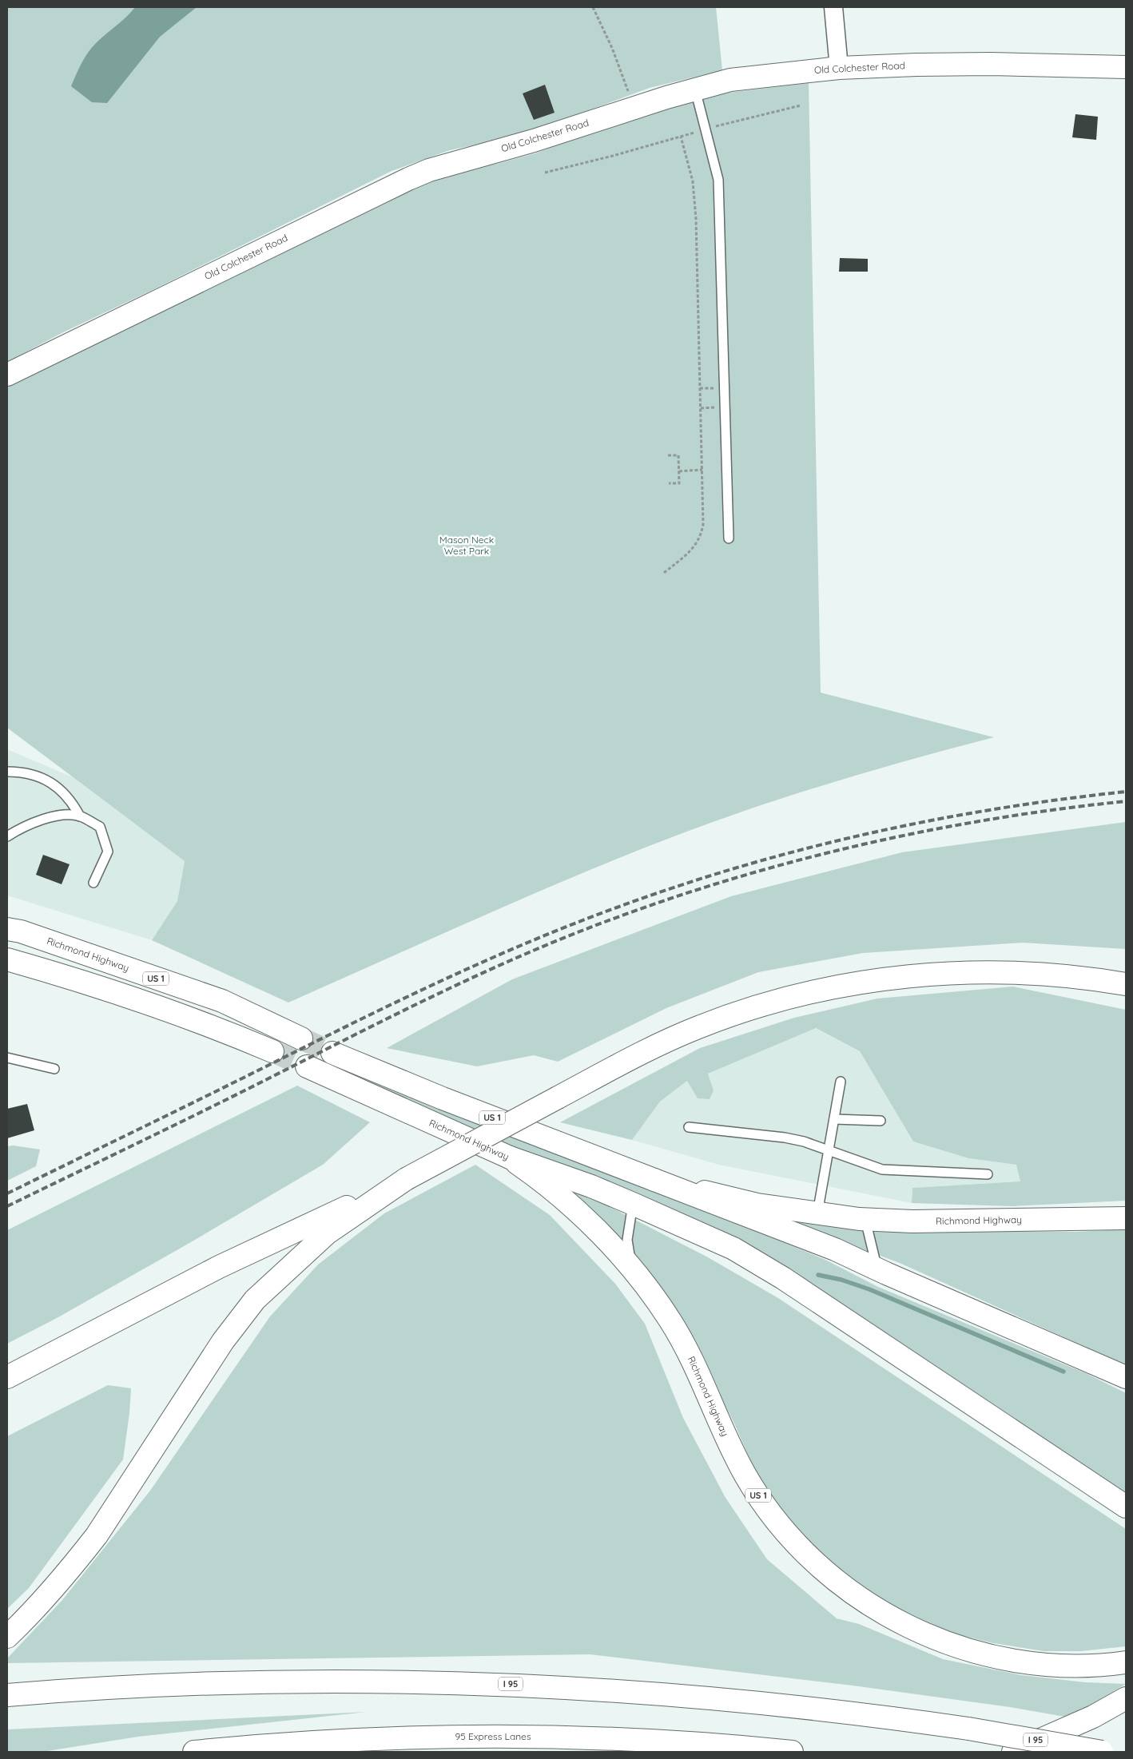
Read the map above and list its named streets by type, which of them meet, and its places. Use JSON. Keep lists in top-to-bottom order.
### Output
{
  "streets": {
    "main road": [
      "Old Colchester Road",
      "Richmond Highway",
      "US 1",
      "I 95",
      "95 Express Lanes"
    ]
  },
  "parks": ["Mason Neck West Park"]
}
